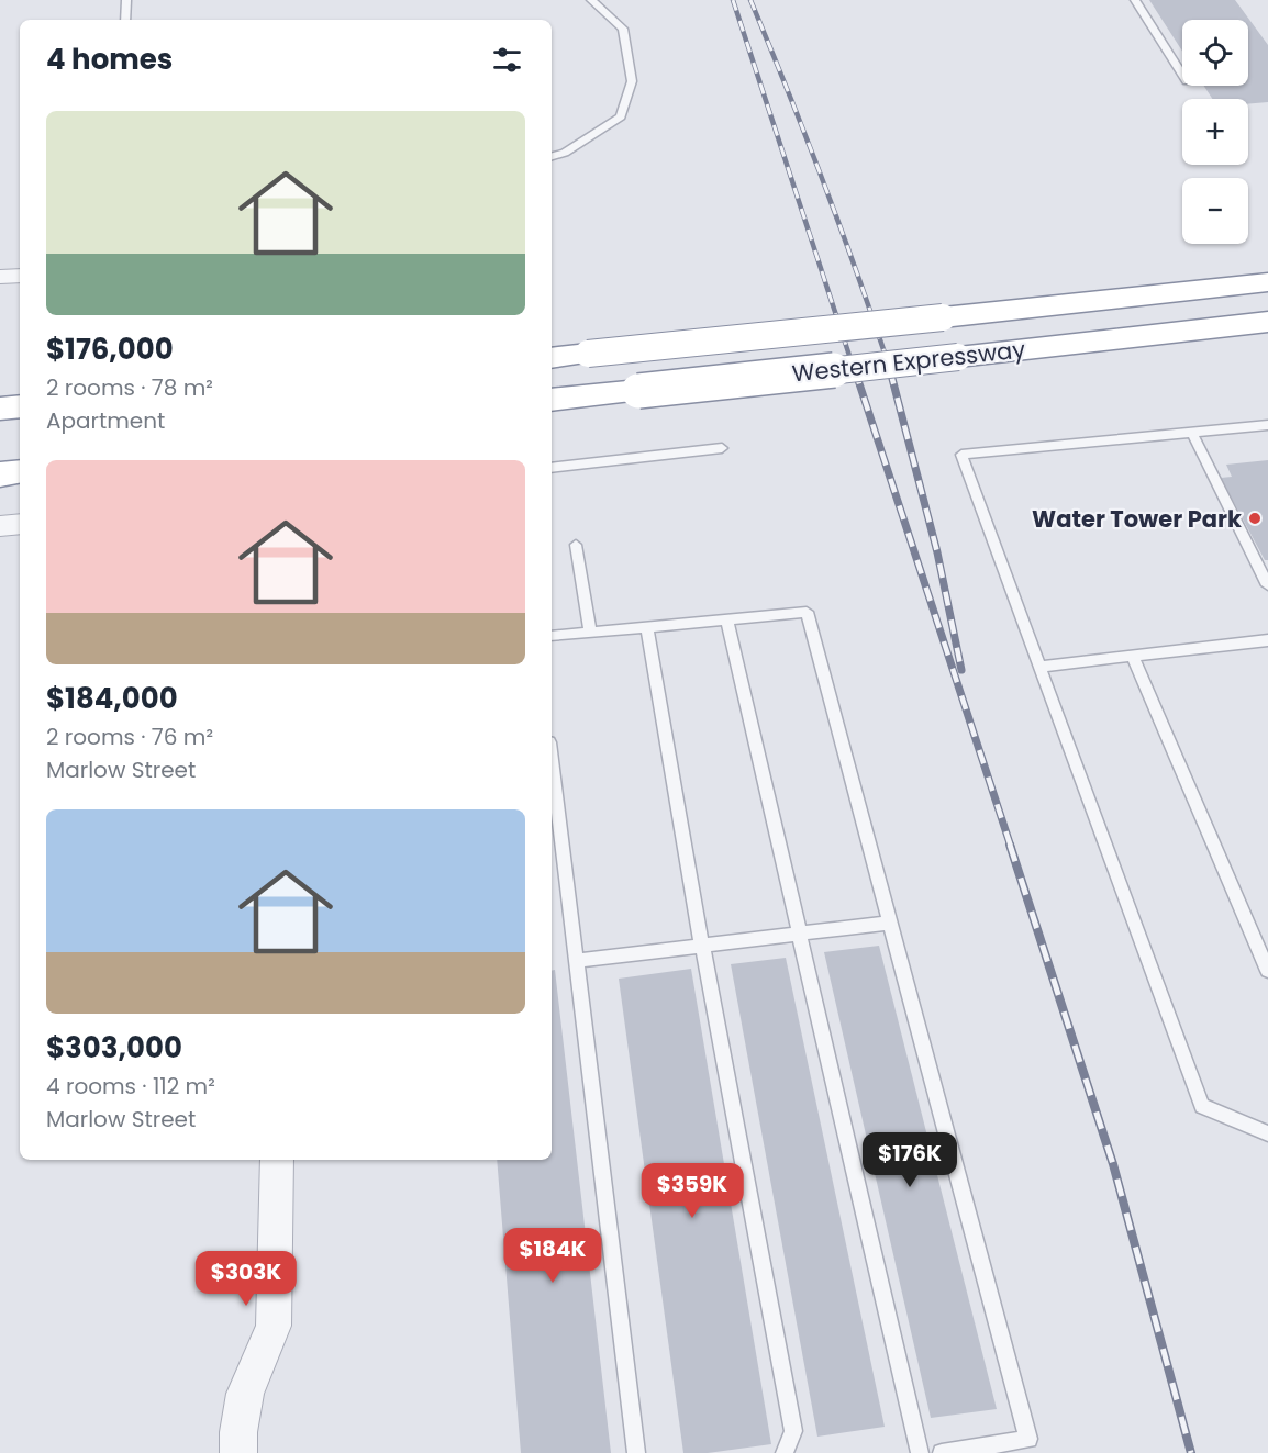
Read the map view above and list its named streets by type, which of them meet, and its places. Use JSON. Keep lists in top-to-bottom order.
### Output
{
  "streets": {
    "highway": ["Western Expressway"]
  },
  "places": ["Water Tower Park"],
  "page": {
    "map_buttons": ["+", "−"],
    "heading": "4 homes",
    "list": [
      {
        "name": "$176,000",
        "note": "2 rooms · 78 m² · Apartment"
      },
      {
        "name": "$184,000",
        "note": "2 rooms · 76 m² · Marlow Street"
      },
      {
        "name": "$303,000",
        "note": "4 rooms · 112 m² · Marlow Street"
      }
    ],
    "price": [
      "$176K",
      "$359K",
      "$184K",
      "$303K"
    ]
  }
}
